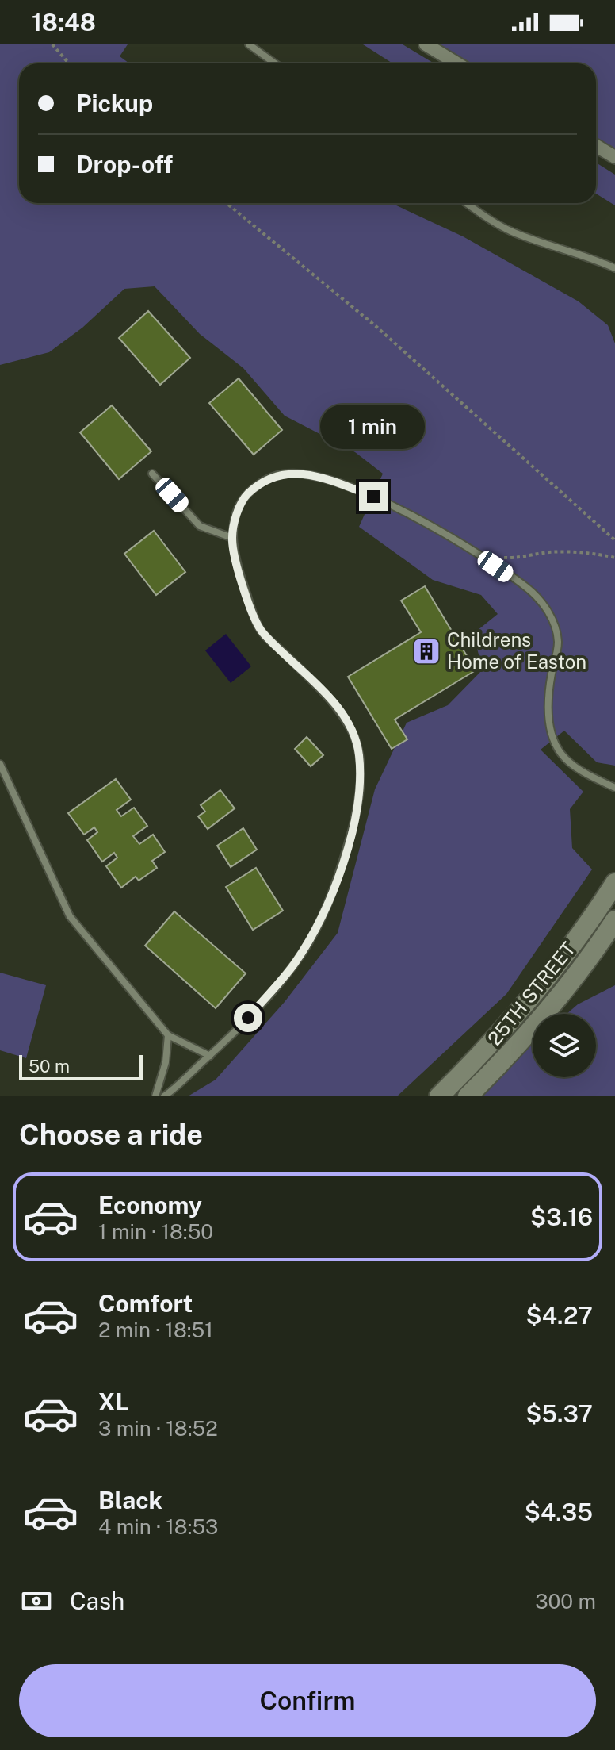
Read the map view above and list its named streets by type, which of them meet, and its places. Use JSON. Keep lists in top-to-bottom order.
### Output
{
  "streets": {
    "main road": ["25TH STREET"]
  },
  "places": {
    "building": ["Childrens Home of Easton"]
  },
  "scale_bar": "50 m",
  "page": {
    "status": "18:48",
    "banner": ["Pickup", "Drop-off"],
    "bubble": "1 min",
    "scale": "50 m",
    "heading": "Choose a ride",
    "list": [
      {
        "name": "Economy",
        "note": "1 min · 18:50",
        "value": "$3.16"
      },
      {
        "name": "Comfort",
        "note": "2 min · 18:51",
        "value": "$4.27"
      },
      {
        "name": "XL",
        "note": "3 min · 18:52",
        "value": "$5.37"
      },
      {
        "name": "Black",
        "note": "4 min · 18:53",
        "value": "$4.35"
      }
    ],
    "pay": ["Cash", "300 m"],
    "buttons": "Confirm"
  }
}
